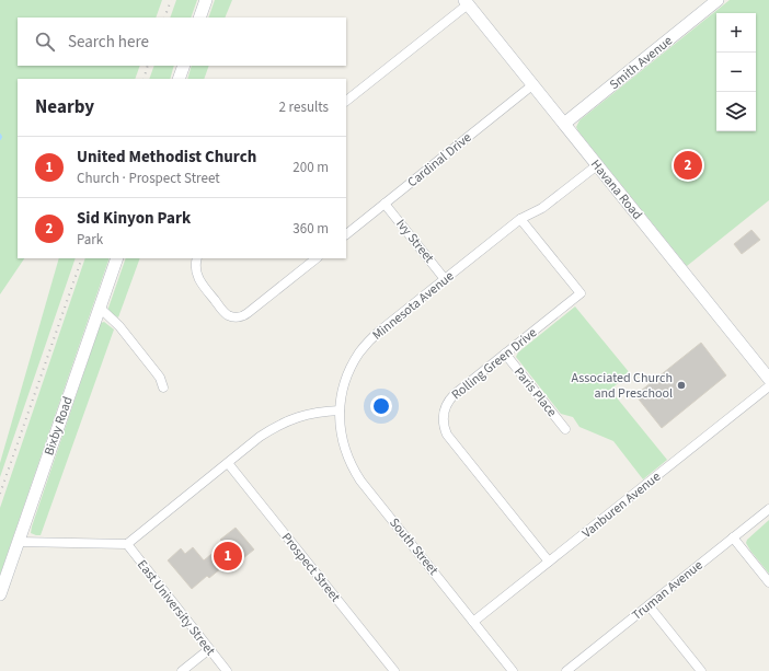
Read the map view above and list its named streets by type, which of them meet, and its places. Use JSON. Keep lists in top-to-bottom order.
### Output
{
  "streets": {
    "street": [
      "Smith Avenue",
      "Cardinal Drive",
      "Havana Road",
      "Ivy Street",
      "Minnesota Avenue",
      "Rolling Green Drive",
      "Paris Place",
      "Bixby Road",
      "Vanburen Avenue",
      "South Street",
      "Prospect Street",
      "Truman Avenue",
      "East University Street"
    ]
  },
  "crossings": [
    ["Smith Avenue", "Havana Road"],
    ["Cardinal Drive", "Havana Road"],
    ["Cardinal Drive", "Ivy Street"],
    ["Havana Road", "Minnesota Avenue"],
    ["Ivy Street", "Minnesota Avenue"],
    ["Minnesota Avenue", "Rolling Green Drive"],
    ["Minnesota Avenue", "South Street"],
    ["Rolling Green Drive", "Paris Place"],
    ["Rolling Green Drive", "Vanburen Avenue"],
    ["Vanburen Avenue", "South Street"]
  ],
  "places": ["Associated Church and Preschool"],
  "page": {
    "map_buttons": ["+", "−"],
    "search": "Search here",
    "heading": ["Nearby", "2 results"],
    "list": [
      {
        "mark": "1",
        "name": "United Methodist Church",
        "note": "Church · Prospect Street",
        "value": "200 m"
      },
      {
        "mark": "2",
        "name": "Sid Kinyon Park",
        "note": "Park",
        "value": "360 m"
      }
    ],
    "pins": ["2", "1"]
  }
}
